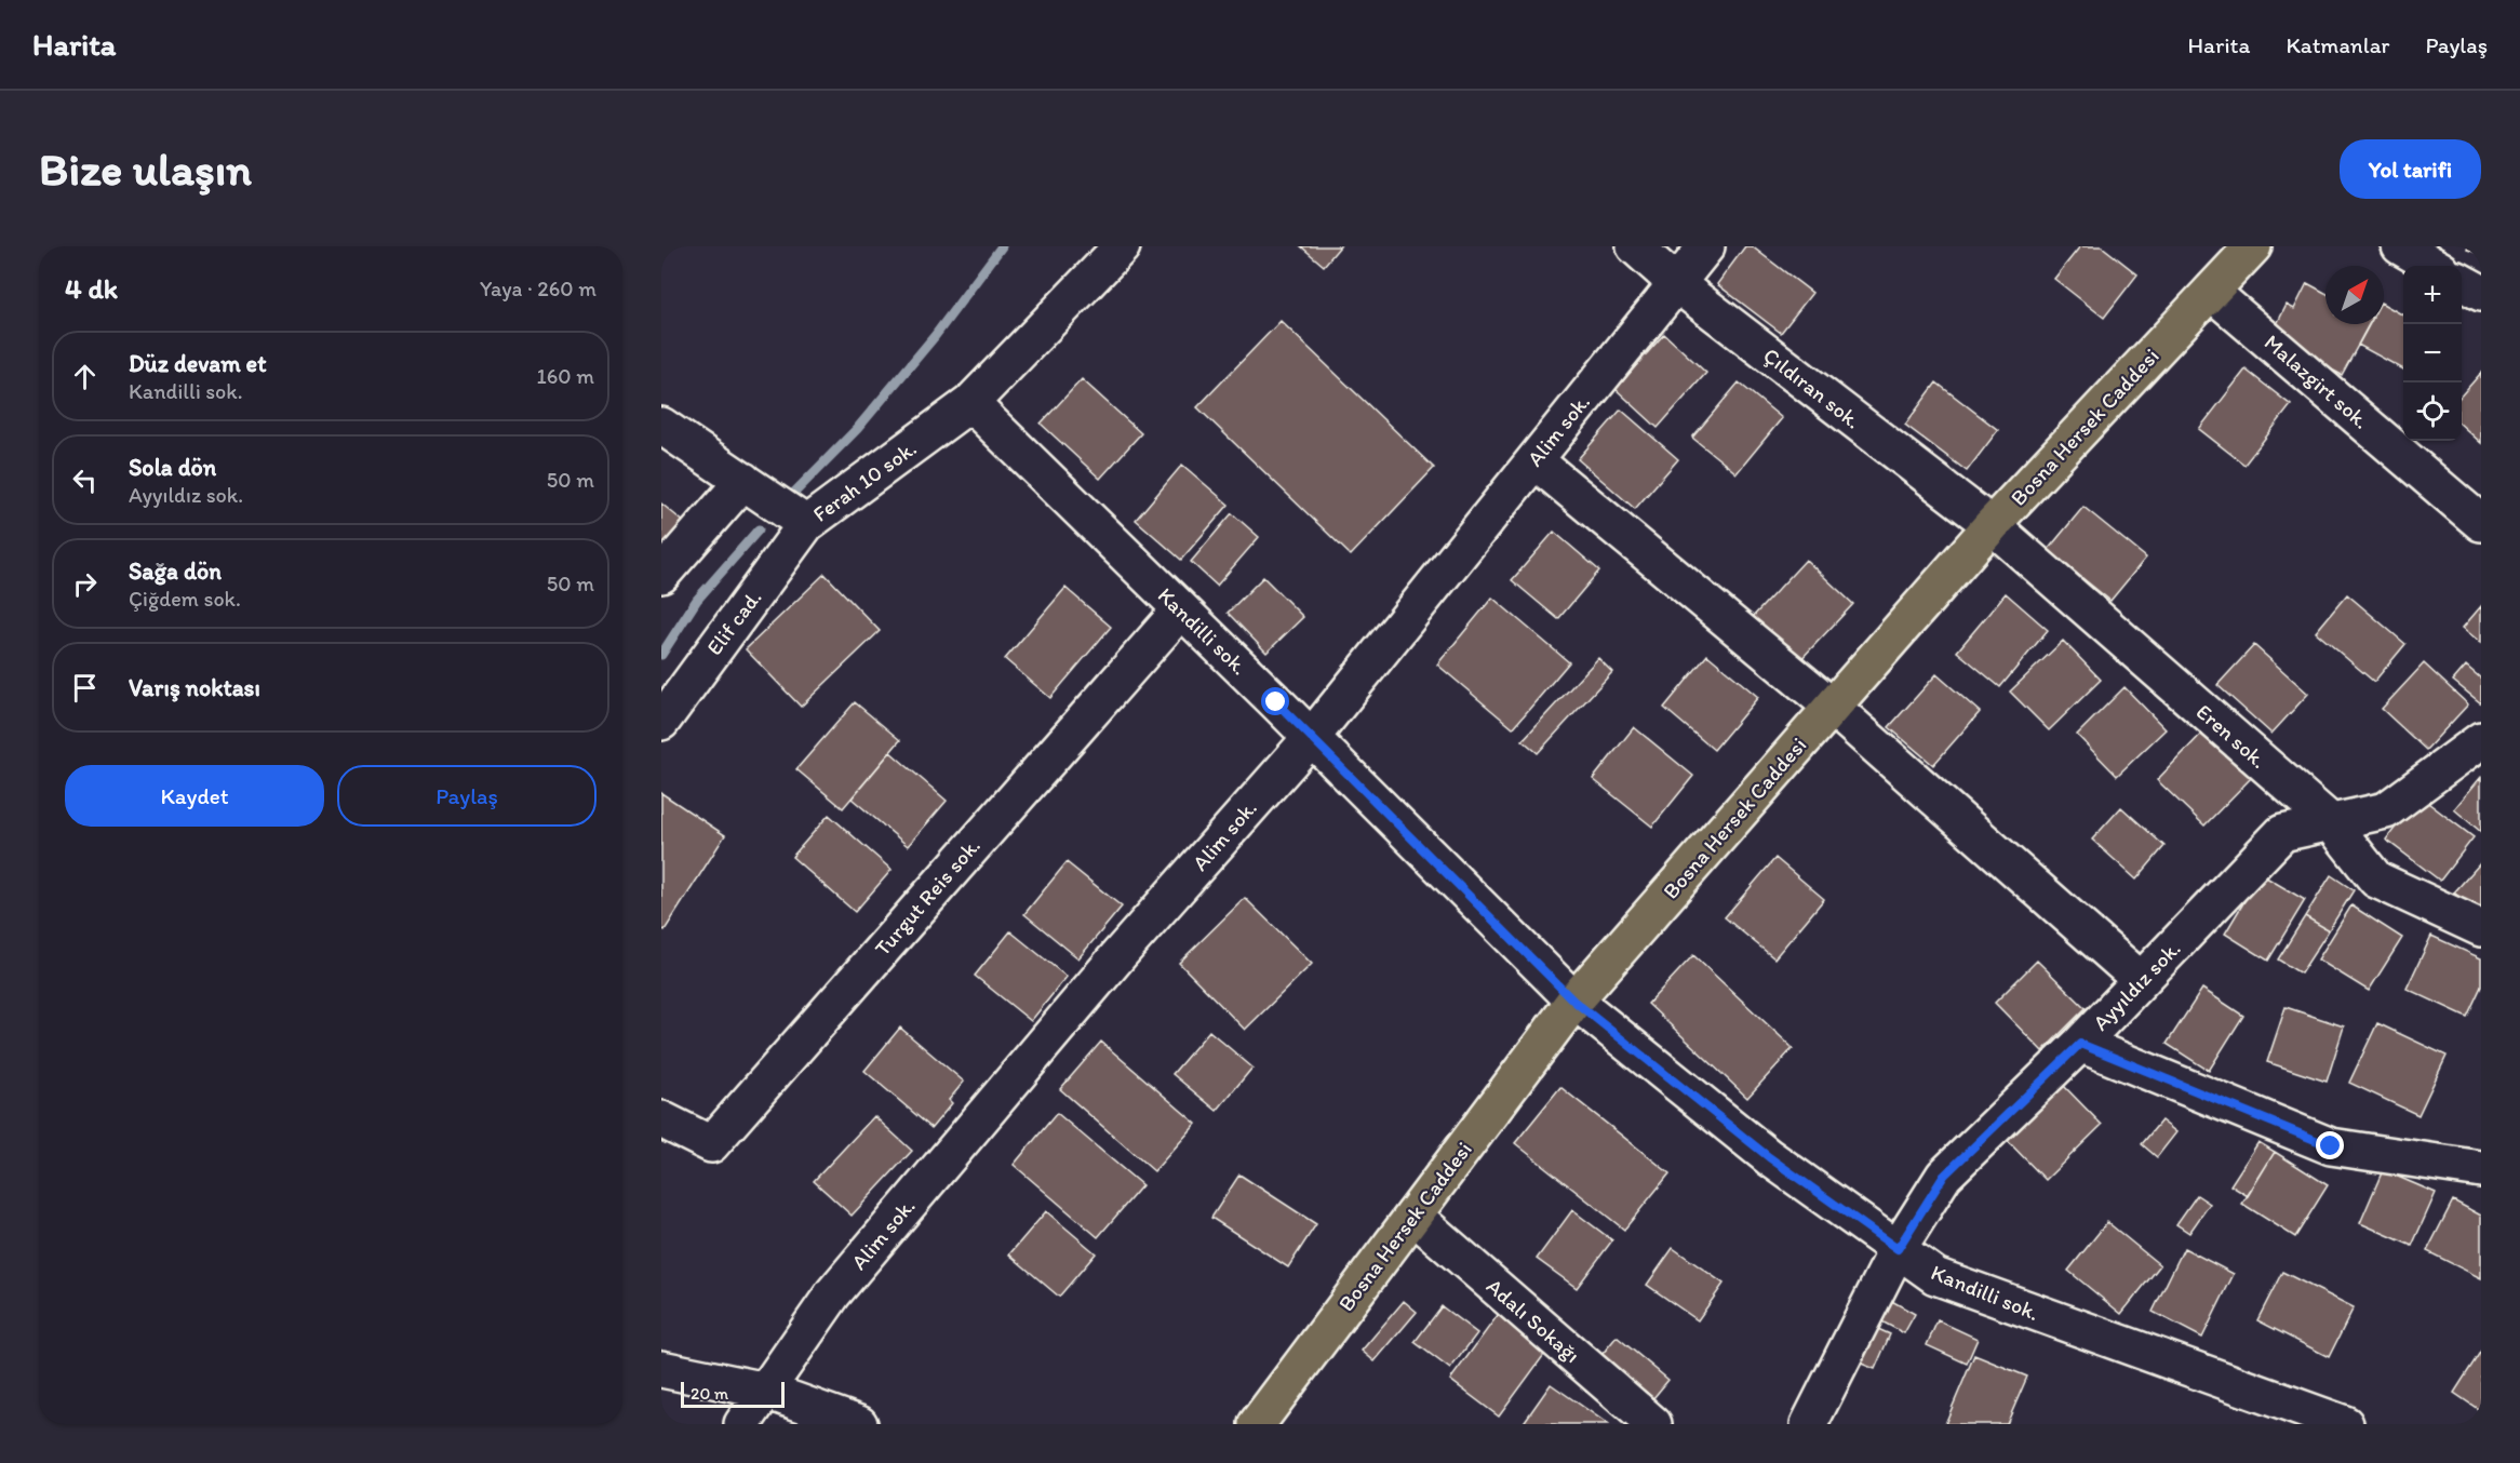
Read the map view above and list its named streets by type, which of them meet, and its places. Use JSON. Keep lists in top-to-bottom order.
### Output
{
  "streets": {
    "main road": ["Bosna Hersek Caddesi"],
    "street": [
      "Malazgirt sok.",
      "Çıldıran sok.",
      "Alim sok.",
      "Ferah 10 sok.",
      "Elif cad.",
      "Kandilli sok.",
      "Eren sok.",
      "Turgut Reis sok.",
      "Ayyıldız sok.",
      "Adalı Sokağı"
    ]
  },
  "crossings": [
    ["Malazgirt sok.", "Bosna Hersek Caddesi"],
    ["Çıldıran sok.", "Bosna Hersek Caddesi"],
    ["Çıldıran sok.", "Alim sok."],
    ["Çıldıran sok.", "Eren sok."],
    ["Bosna Hersek Caddesi", "Kandilli sok."],
    ["Bosna Hersek Caddesi", "Eren sok."],
    ["Bosna Hersek Caddesi", "Adalı Sokağı"],
    ["Alim sok.", "Kandilli sok."],
    ["Ferah 10 sok.", "Elif cad."],
    ["Ferah 10 sok.", "Kandilli sok."],
    ["Kandilli sok.", "Turgut Reis sok."],
    ["Kandilli sok.", "Ayyıldız sok."],
    ["Eren sok.", "Ayyıldız sok."]
  ],
  "scale_bar": "20 m",
  "north": "top right",
  "page": {
    "header": "Harita",
    "nav": ["Harita", "Katmanlar", "Paylaş"],
    "buttons": [
      "Yol tarifi",
      ["Kaydet", "Paylaş"]
    ],
    "title": "Bize ulaşın",
    "heading": ["4 dk", "Yaya · 260 m"],
    "map_buttons": ["+", "−"],
    "list": [
      ["Düz devam et", "Kandilli sok.", "160 m"],
      ["Sola dön", "Ayyıldız sok.", "50 m"],
      ["Sağa dön", "Çiğdem sok.", "50 m"],
      "Varış noktası"
    ],
    "scale": "20 m"
  }
}
